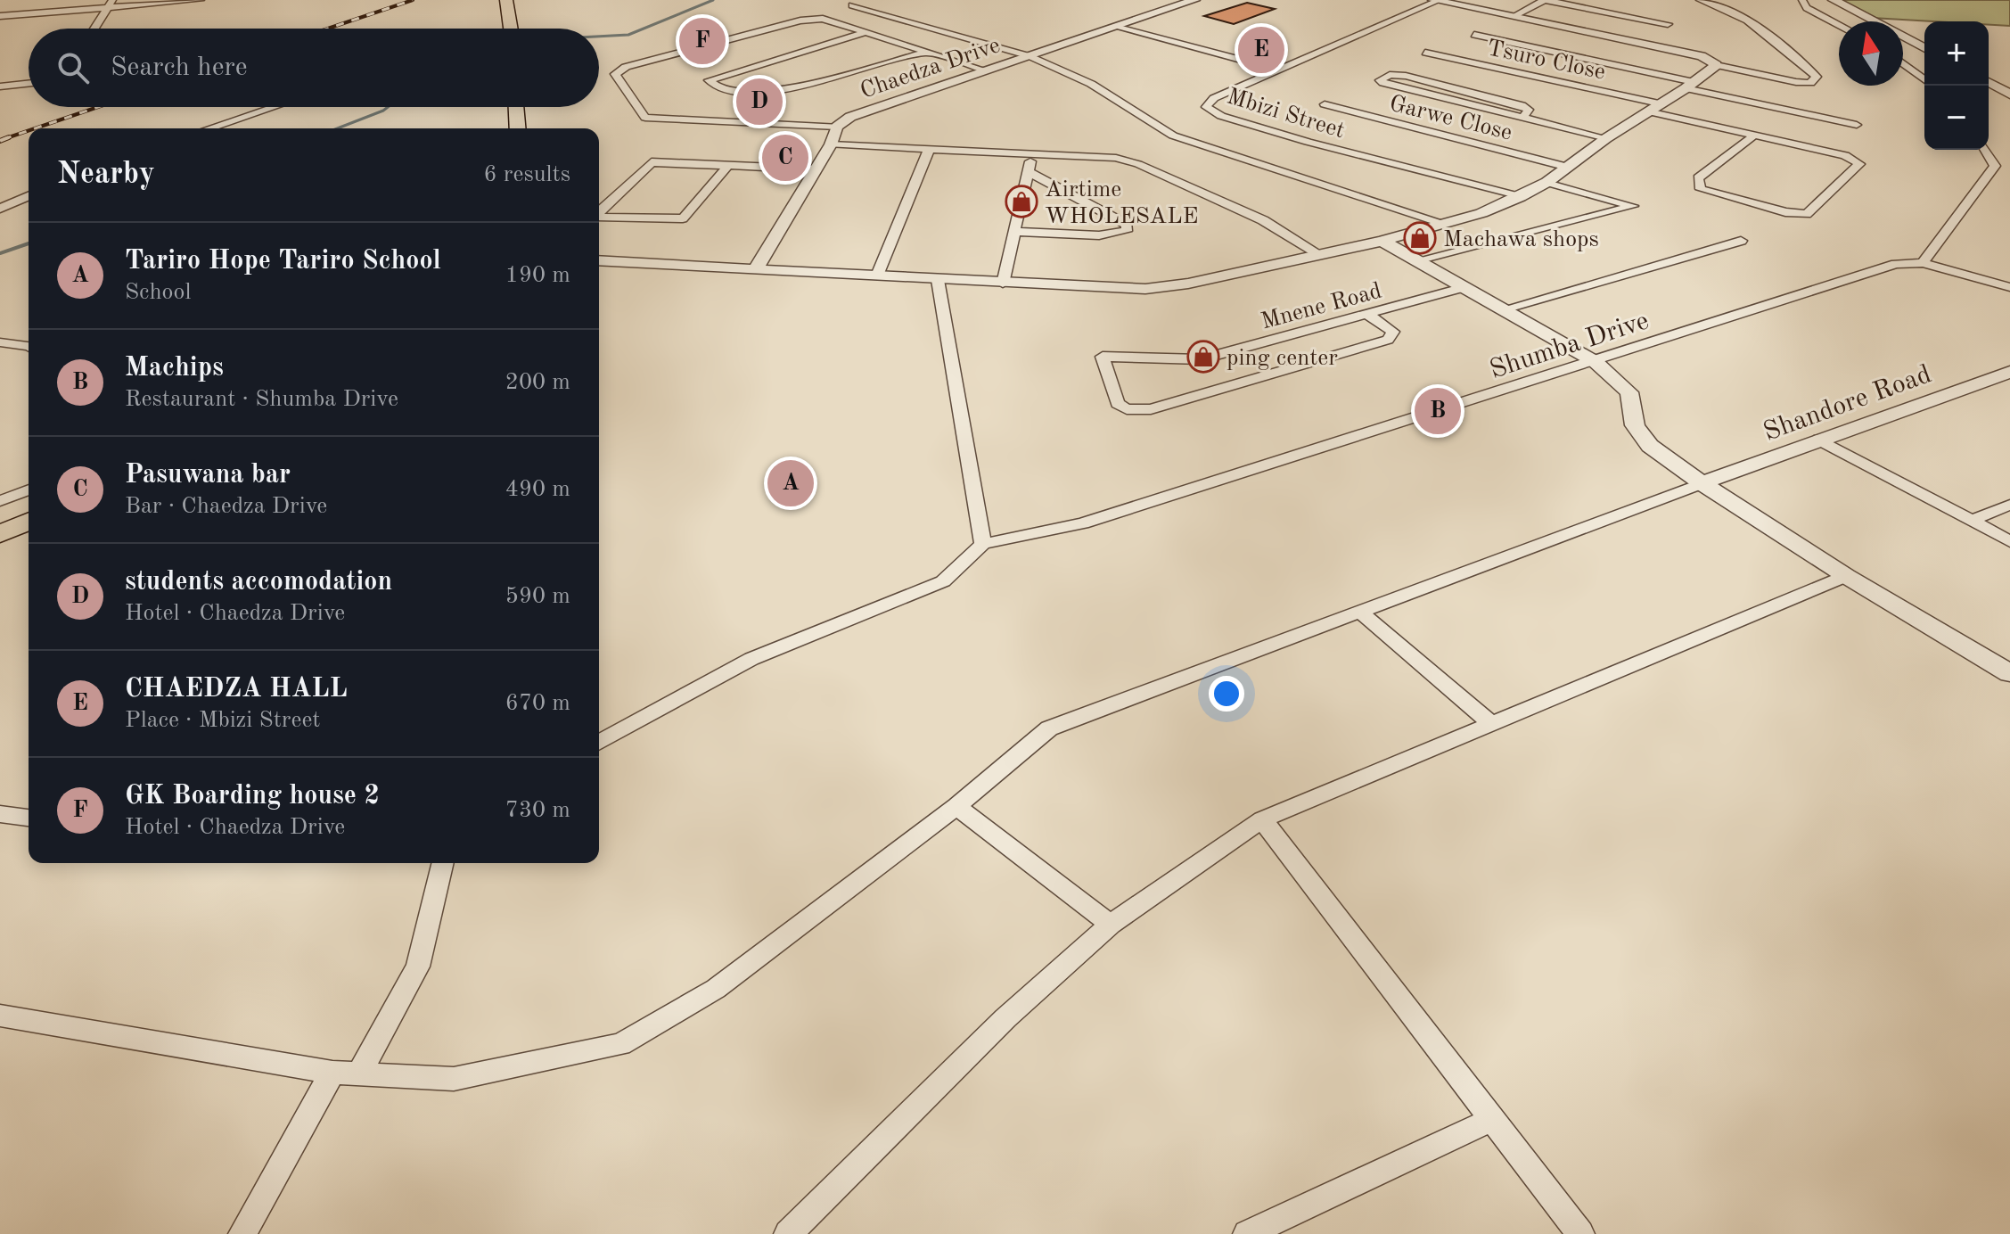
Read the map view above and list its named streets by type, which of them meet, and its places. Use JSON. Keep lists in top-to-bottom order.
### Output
{
  "streets": {
    "street": [
      "Tsuro Close",
      "Chaedza Drive",
      "Mbizi Street",
      "Garwe Close",
      "Mnene Road",
      "Shumba Drive",
      "Shandore Road"
    ]
  },
  "places": {
    "shop": ["Airtime WHOLESALE", "Machawa shops", "ping center"]
  },
  "north": "top",
  "page": {
    "pins": [
      "F",
      "E",
      "D",
      "C",
      "B",
      "A"
    ],
    "map_buttons": ["+", "−"],
    "search": "Search here",
    "heading": ["Nearby", "6 results"],
    "list": [
      {
        "mark": "A",
        "name": "Tariro Hope Tariro School",
        "note": "School",
        "value": "190 m"
      },
      {
        "mark": "B",
        "name": "Machips",
        "note": "Restaurant · Shumba Drive",
        "value": "200 m"
      },
      {
        "mark": "C",
        "name": "Pasuwana bar",
        "note": "Bar · Chaedza Drive",
        "value": "490 m"
      },
      {
        "mark": "D",
        "name": "students accomodation",
        "note": "Hotel · Chaedza Drive",
        "value": "590 m"
      },
      {
        "mark": "E",
        "name": "CHAEDZA HALL",
        "note": "Place · Mbizi Street",
        "value": "670 m"
      },
      {
        "mark": "F",
        "name": "GK Boarding house 2",
        "note": "Hotel · Chaedza Drive",
        "value": "730 m"
      }
    ]
  }
}
